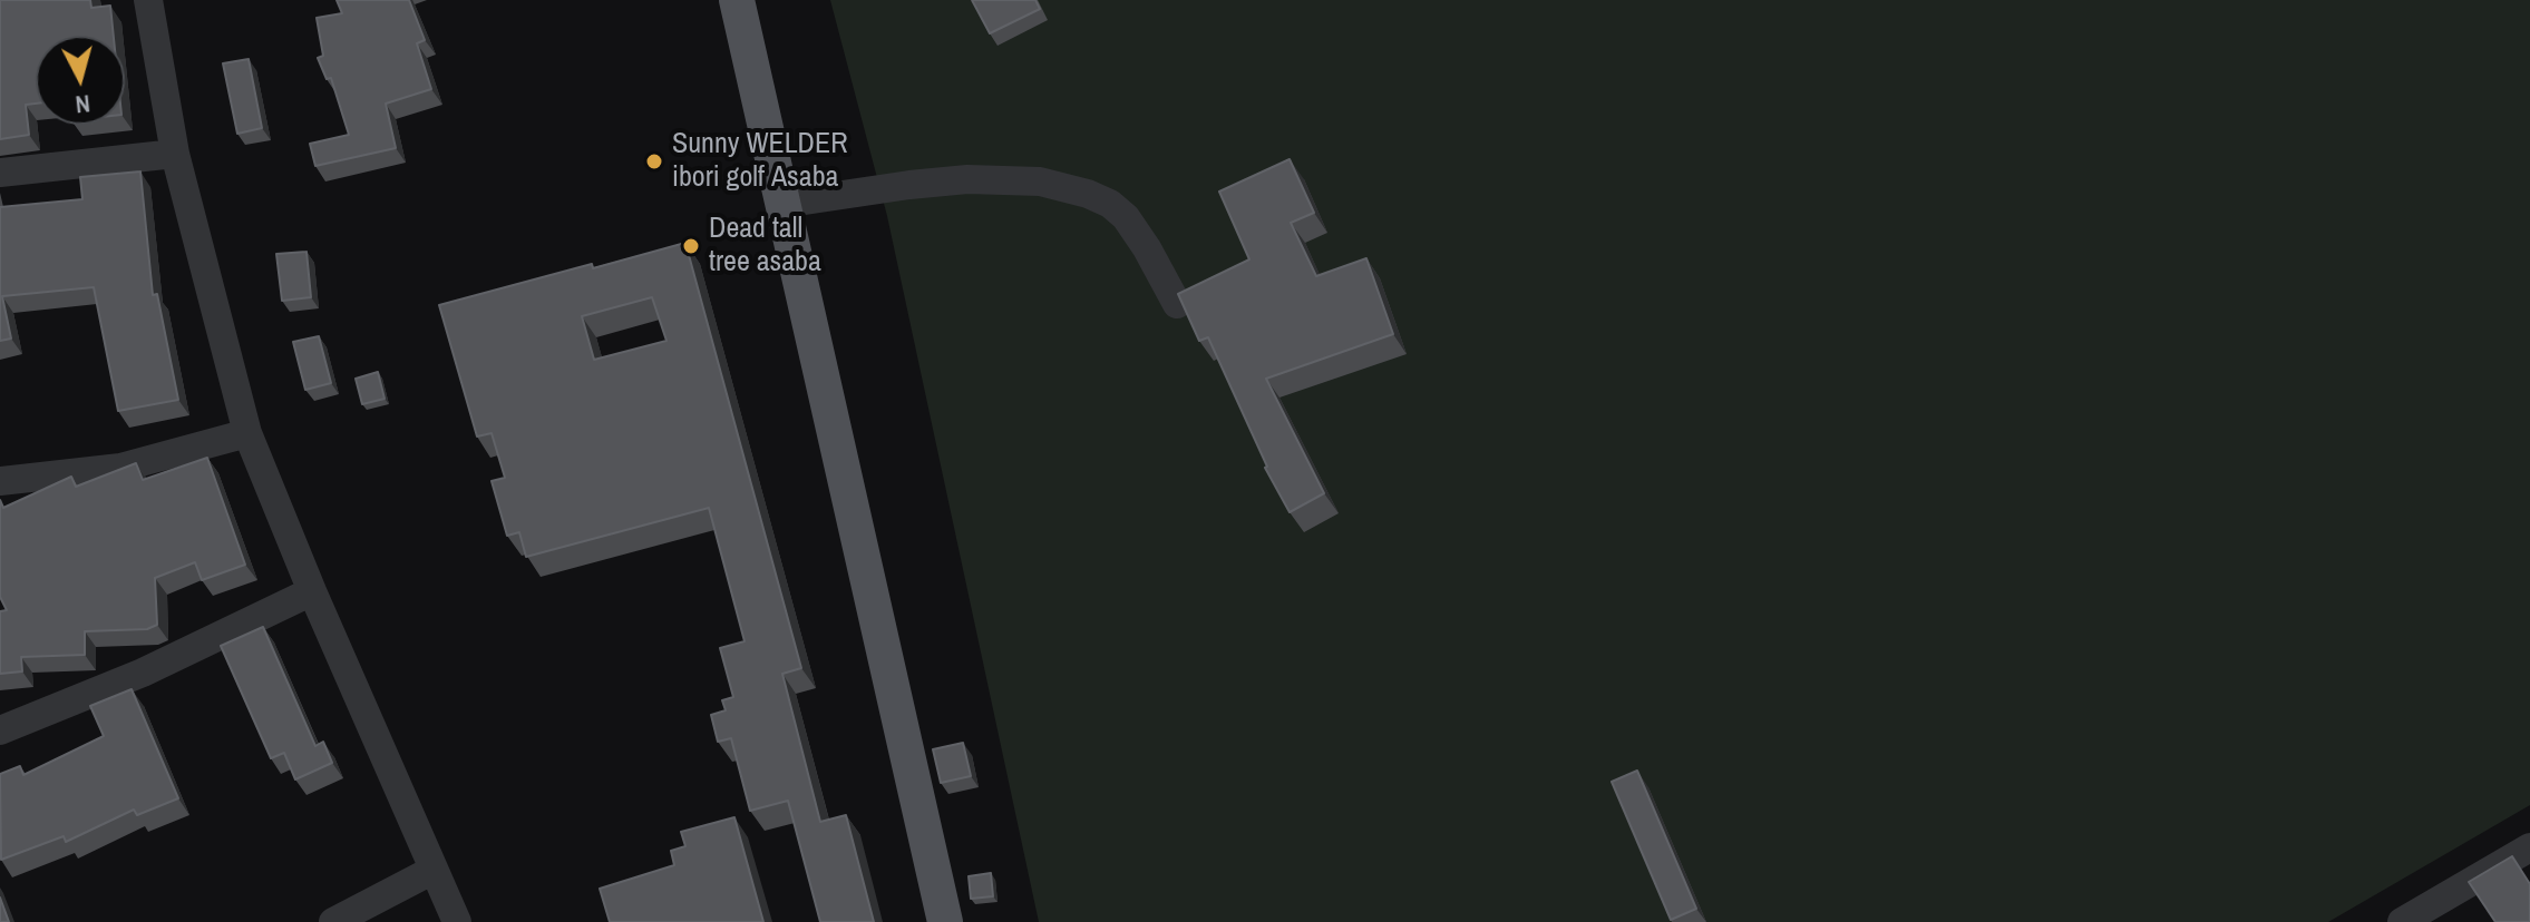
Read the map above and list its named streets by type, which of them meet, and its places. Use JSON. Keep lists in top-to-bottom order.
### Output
{
  "places": ["Sunny WELDER ibori golf Asaba", "Dead tall tree asaba"],
  "north": "bottom"
}
